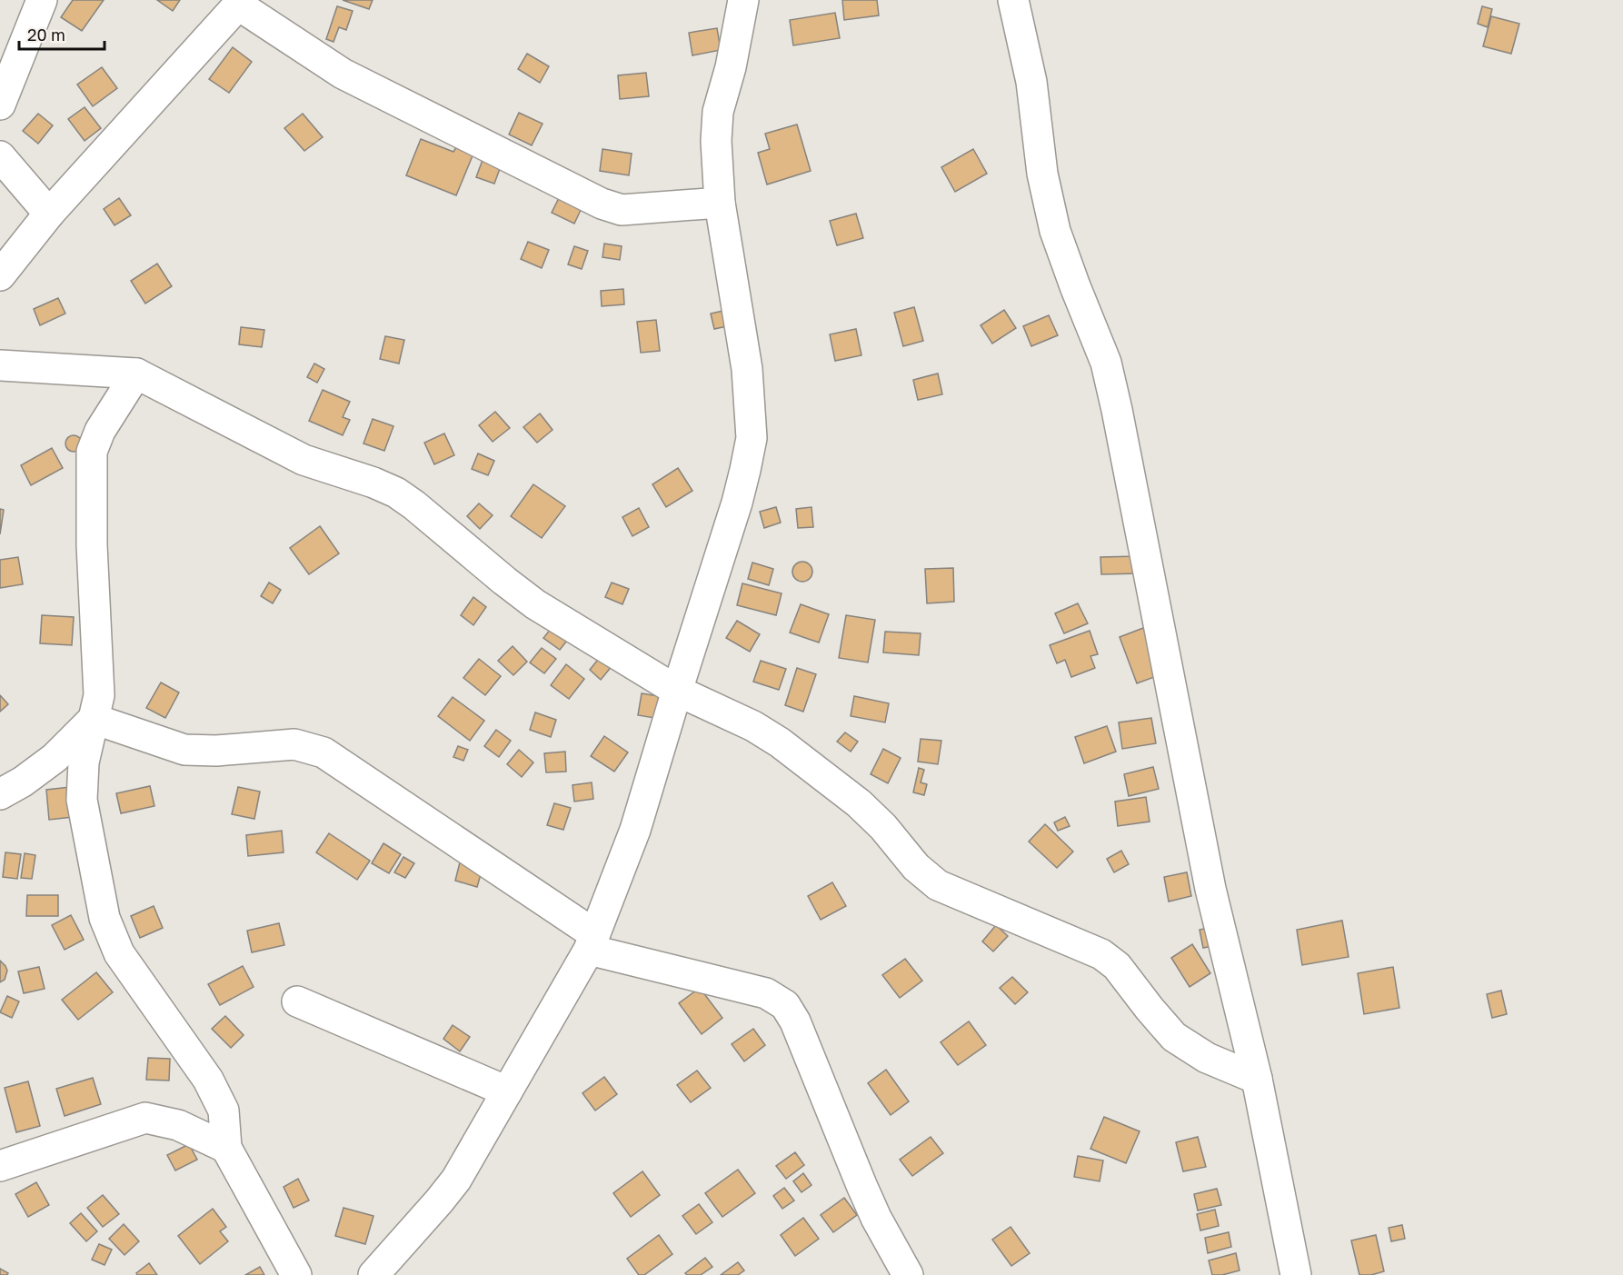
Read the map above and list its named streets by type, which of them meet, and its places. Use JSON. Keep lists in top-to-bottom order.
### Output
{
  "scale_bar": "20 m"
}
